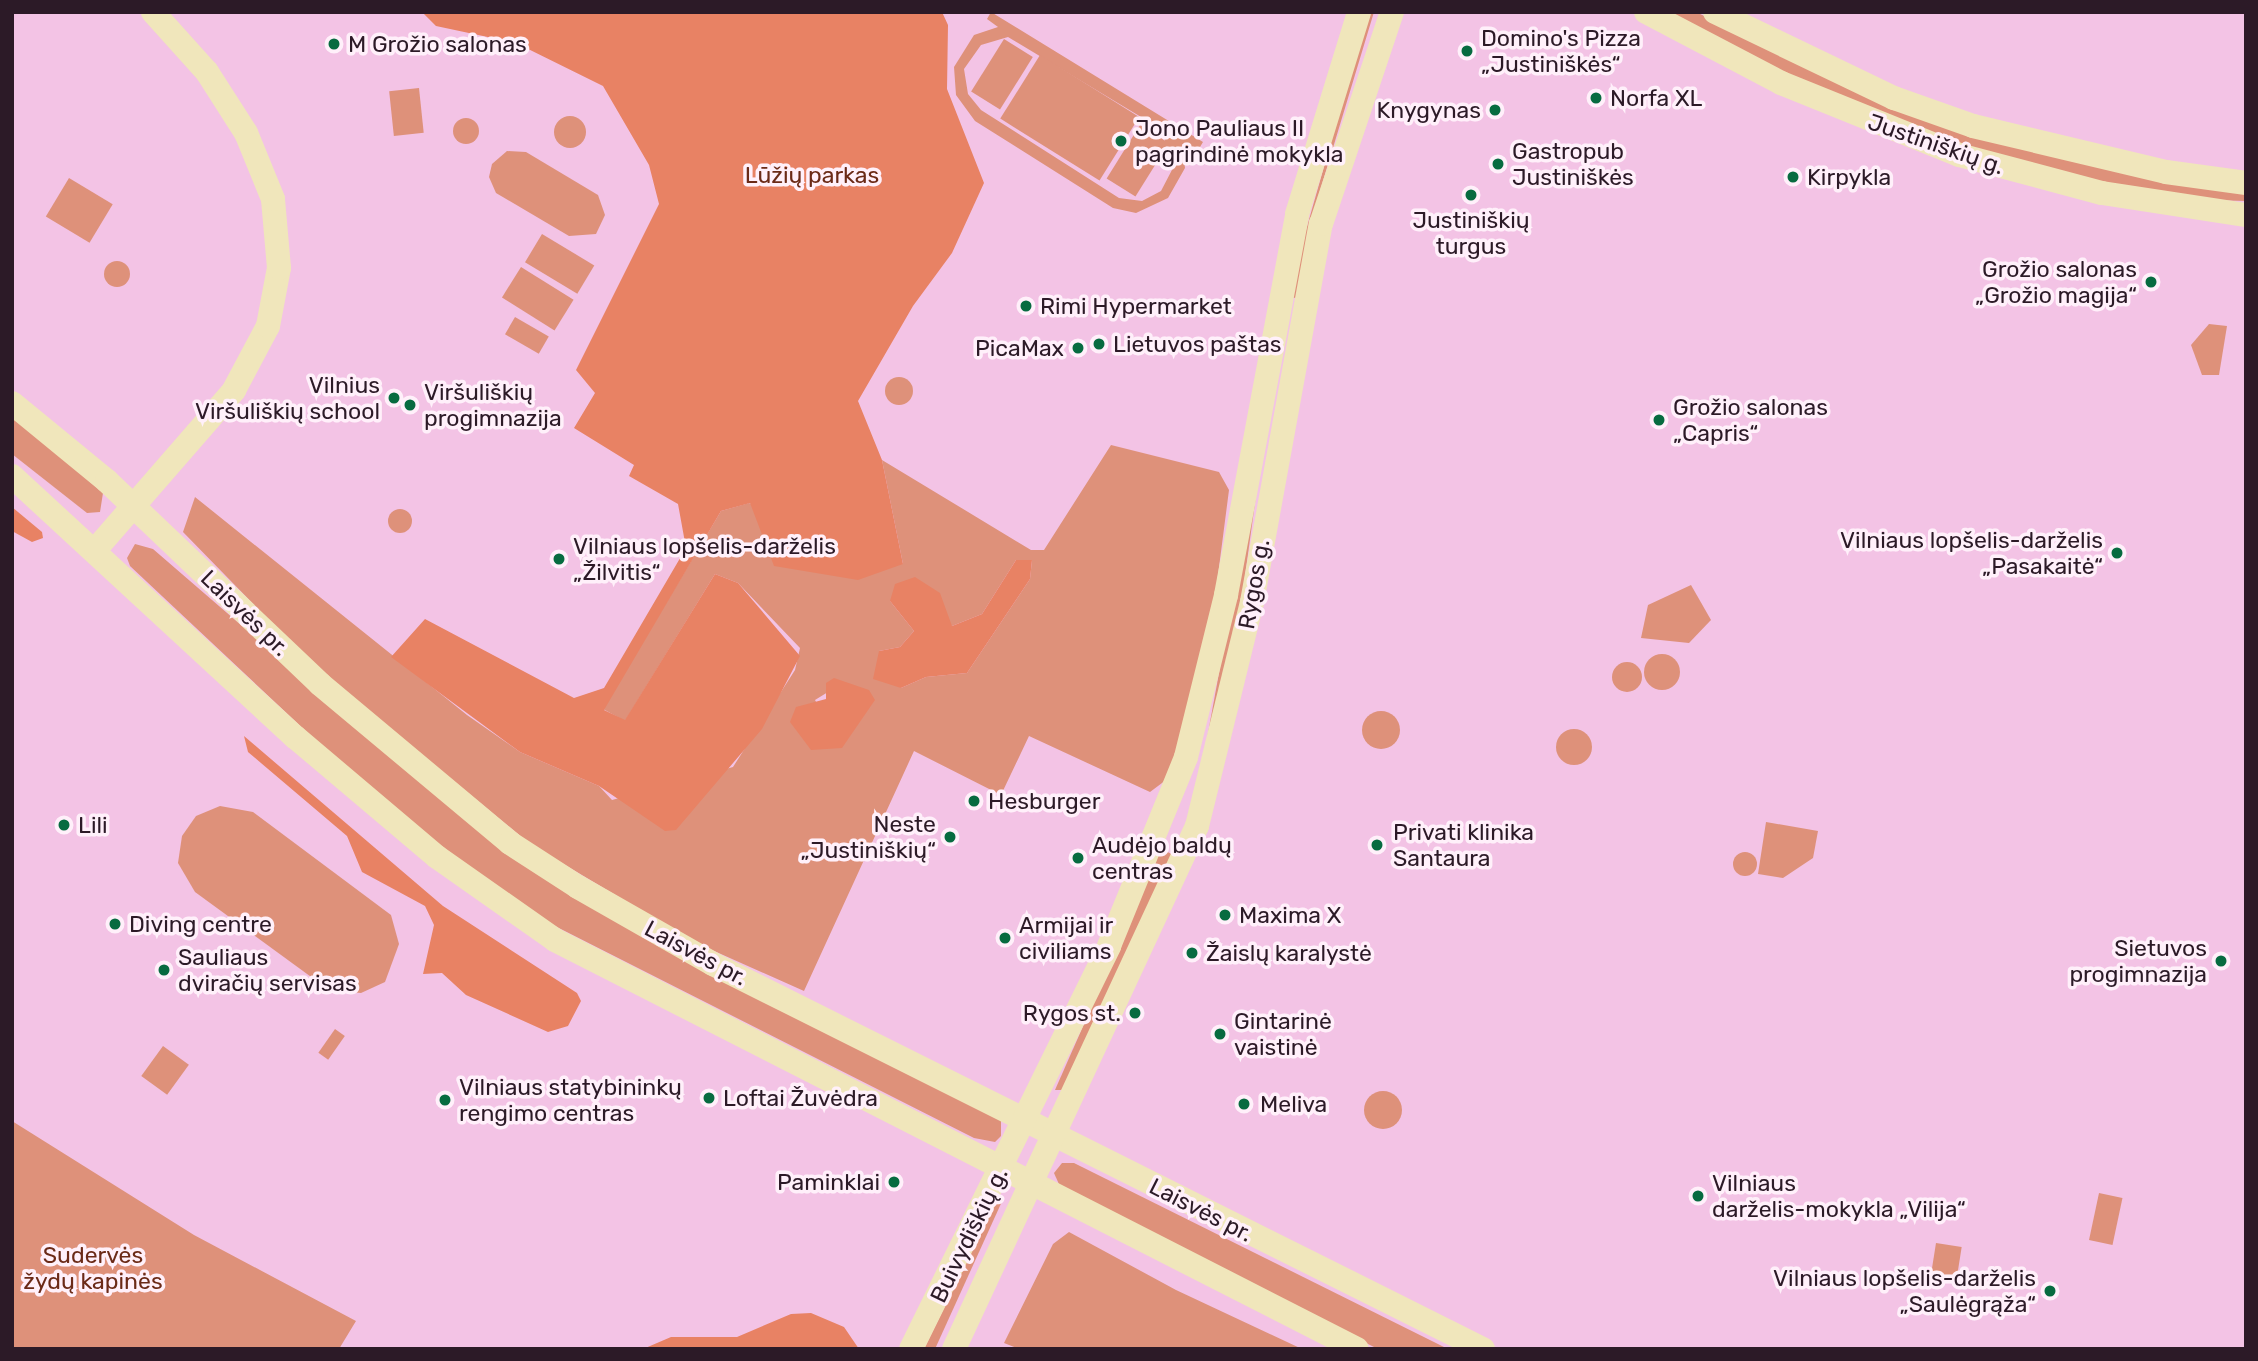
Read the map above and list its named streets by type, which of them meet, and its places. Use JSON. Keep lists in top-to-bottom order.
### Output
{
  "streets": {
    "main road": [
      "Justiniškių g.",
      "Rygos g.",
      "Laisvės pr.",
      "Buivydiškių g."
    ]
  },
  "crossings": [
    ["Rygos g.", "Laisvės pr."],
    ["Rygos g.", "Buivydiškių g."],
    ["Laisvės pr.", "Buivydiškių g."]
  ],
  "parks": ["Lūžių parkas", "Sudervės žydų kapinės"],
  "places": [
    "M Grožio salonas",
    "Domino's Pizza „Justiniškės“",
    "Norfa XL",
    "Knygynas",
    "Jono Pauliaus II pagrindinė mokykla",
    "Gastropub Justiniškės",
    "Kirpykla",
    "Justiniškių turgus",
    "Grožio salonas „Grožio magija“",
    "Rimi Hypermarket",
    "Lietuvos paštas",
    "PicaMax",
    "Vilnius Viršuliškių school",
    "Viršuliškių progimnazija",
    "Grožio salonas „Capris“",
    "Vilniaus lopšelis-darželis „Pasakaitė“",
    "Vilniaus lopšelis-darželis „Žilvitis“",
    "Hesburger",
    "Lili",
    "Neste „Justiniškių“",
    "Privati klinika Santaura",
    "Audėjo baldų centras",
    "Maxima X",
    "Diving centre",
    "Armijai ir civiliams",
    "Žaislų karalystė",
    "Sietuvos progimnazija",
    "Sauliaus dviračių servisas",
    "Rygos st.",
    "Gintarinė vaistinė",
    "Loftai Žuvėdra",
    "Vilniaus statybininkų rengimo centras",
    "Meliva",
    "Paminklai",
    "Vilniaus darželis-mokykla „Vilija“",
    "Vilniaus lopšelis-darželis „Saulėgrąža“"
  ]
}
